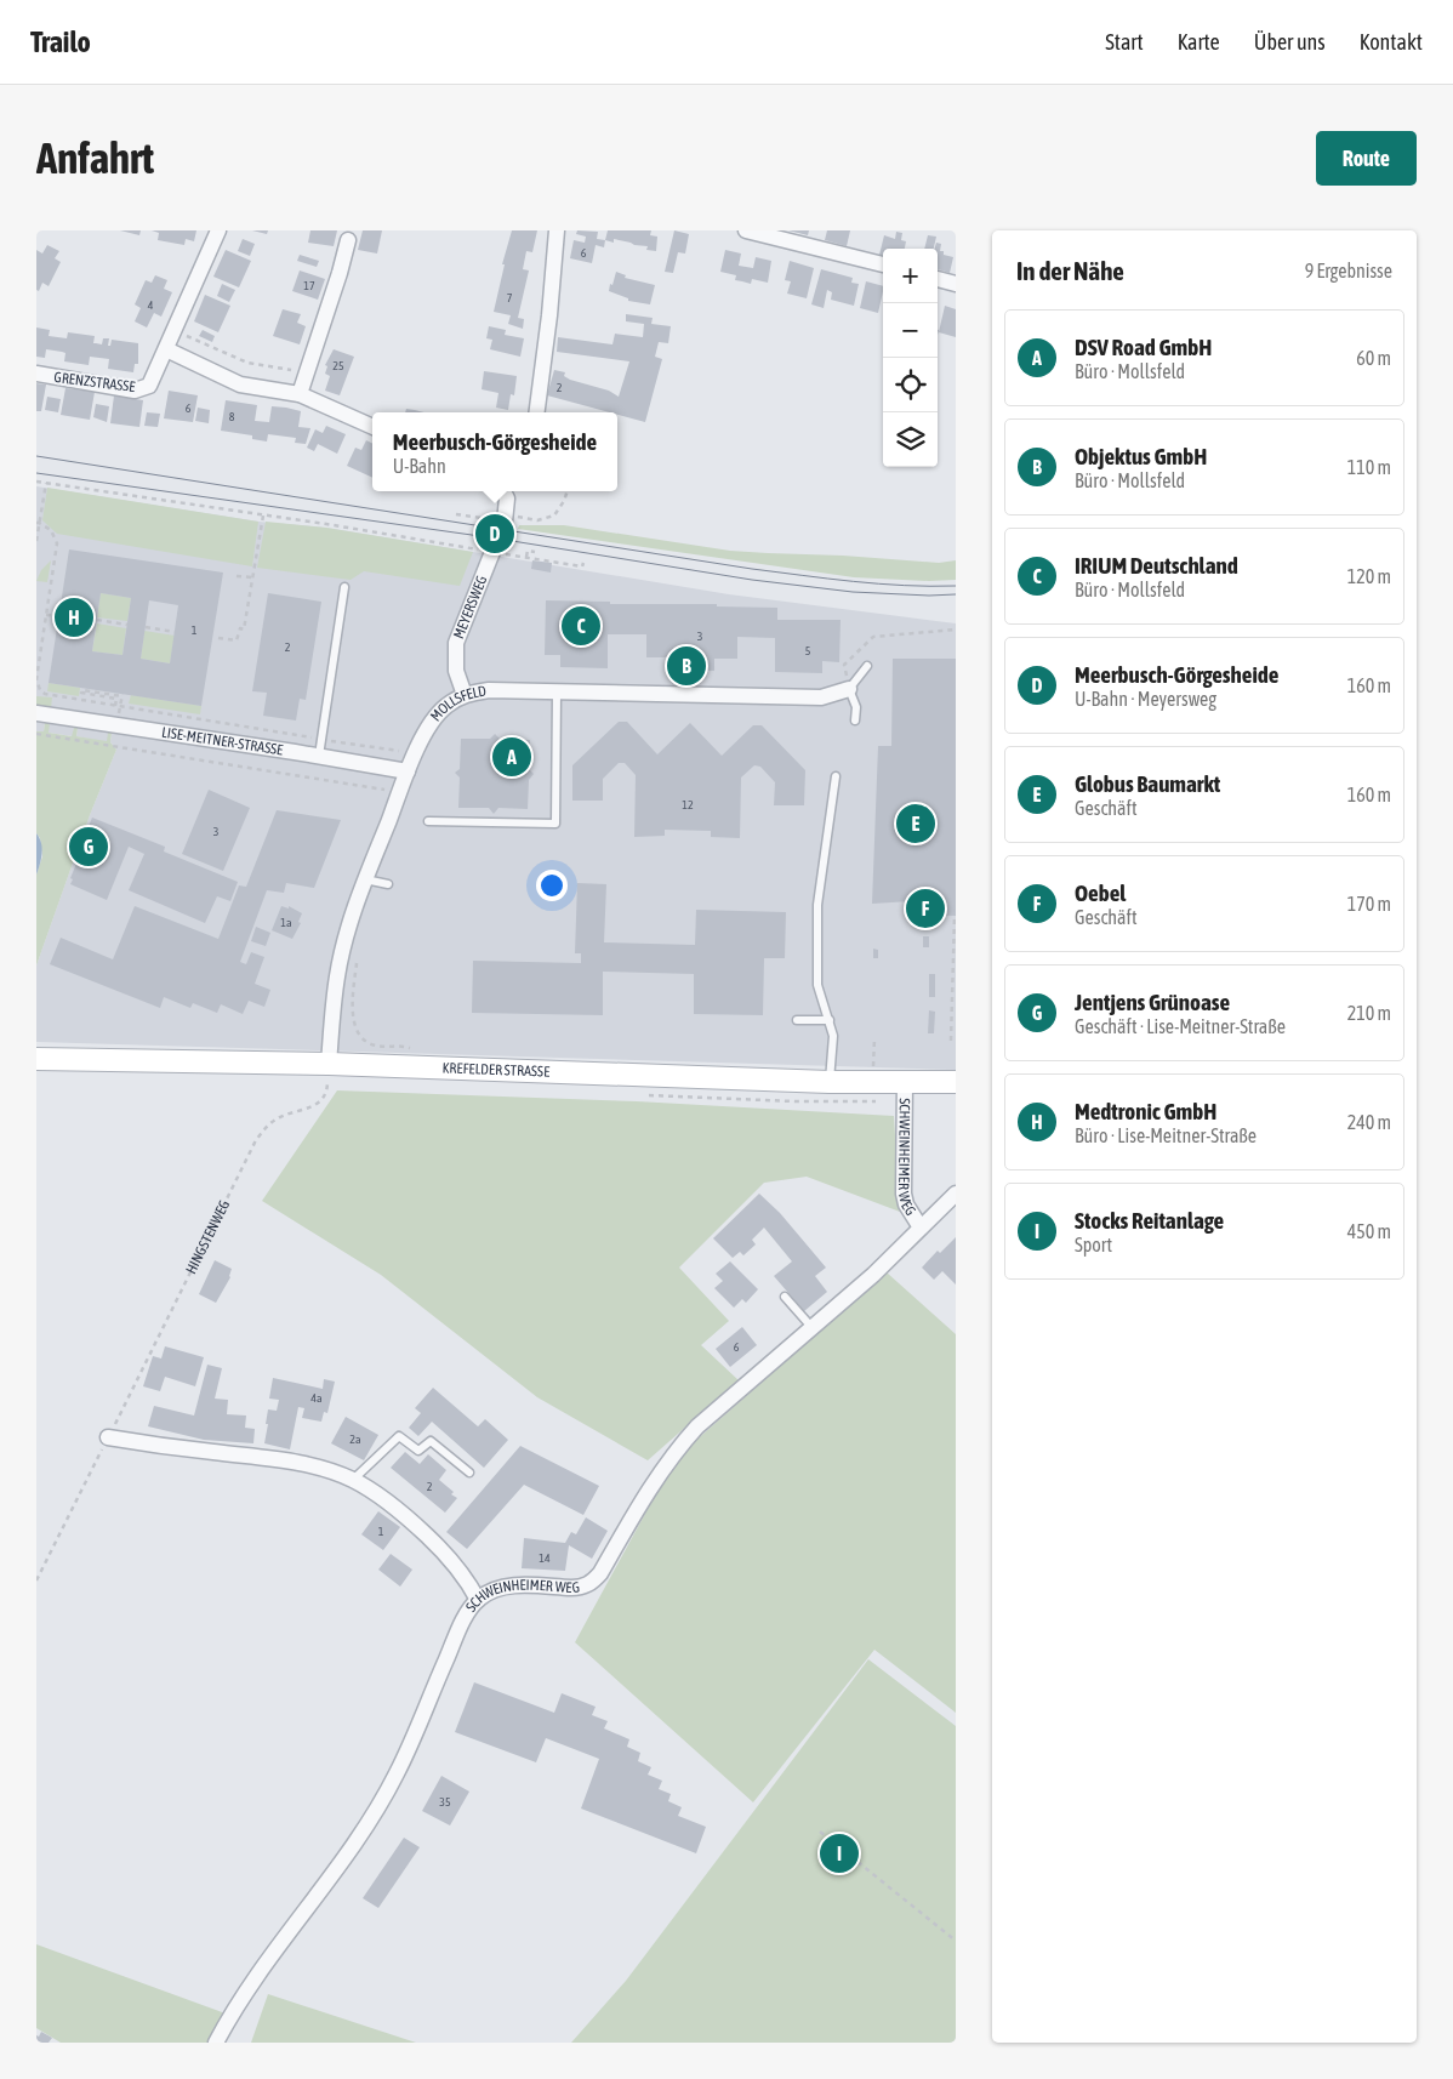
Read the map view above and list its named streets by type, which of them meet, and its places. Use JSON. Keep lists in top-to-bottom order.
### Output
{
  "streets": {
    "main road": ["KREFELDER STRASSE"],
    "street": [
      "GRENZSTRASSE",
      "MEYERSWEG",
      "MOLLSFELD",
      "LISE-MEITNER-STRASSE",
      "SCHWEINHEIMER WEG"
    ],
    "path": ["HINGSTENWEG"]
  },
  "crossings": [
    ["MEYERSWEG", "MOLLSFELD"],
    ["MOLLSFELD", "LISE-MEITNER-STRASSE"],
    ["MOLLSFELD", "KREFELDER STRASSE"],
    ["MOLLSFELD", "HINGSTENWEG"],
    ["KREFELDER STRASSE", "SCHWEINHEIMER WEG"],
    ["KREFELDER STRASSE", "HINGSTENWEG"]
  ],
  "house_numbers": [
    "6",
    "17",
    "7",
    "4",
    "25",
    "2",
    "6",
    "8",
    "1",
    "3",
    "2",
    "5",
    "12",
    "3",
    "1a",
    "6",
    "4a",
    "2a",
    "2",
    "1",
    "14",
    "35"
  ],
  "page": {
    "header": "Trailo",
    "nav": [
      "Start",
      "Karte",
      "Über uns",
      "Kontakt"
    ],
    "buttons": "Route",
    "title": "Anfahrt",
    "heading": ["In der Nähe", "9 Ergebnisse"],
    "map_buttons": ["+", "−"],
    "list": [
      {
        "mark": "A",
        "name": "DSV Road GmbH",
        "note": "Büro · Mollsfeld",
        "value": "60 m"
      },
      {
        "mark": "B",
        "name": "Objektus GmbH",
        "note": "Büro · Mollsfeld",
        "value": "110 m"
      },
      {
        "mark": "C",
        "name": "IRIUM Deutschland",
        "note": "Büro · Mollsfeld",
        "value": "120 m"
      },
      {
        "mark": "D",
        "name": "Meerbusch-Görgesheide",
        "note": "U-Bahn · Meyersweg",
        "value": "160 m"
      },
      {
        "mark": "E",
        "name": "Globus Baumarkt",
        "note": "Geschäft",
        "value": "160 m"
      },
      {
        "mark": "F",
        "name": "Oebel",
        "note": "Geschäft",
        "value": "170 m"
      },
      {
        "mark": "G",
        "name": "Jentjens Grünoase",
        "note": "Geschäft · Lise-Meitner-Straße",
        "value": "210 m"
      },
      {
        "mark": "H",
        "name": "Medtronic GmbH",
        "note": "Büro · Lise-Meitner-Straße",
        "value": "240 m"
      },
      {
        "mark": "I",
        "name": "Stocks Reitanlage",
        "note": "Sport",
        "value": "450 m"
      }
    ],
    "popup": ["Meerbusch-Görgesheide", "U-Bahn"],
    "pins": [
      "D",
      "H",
      "C",
      "B",
      "A",
      "E",
      "G",
      "F",
      "I"
    ]
  }
}
